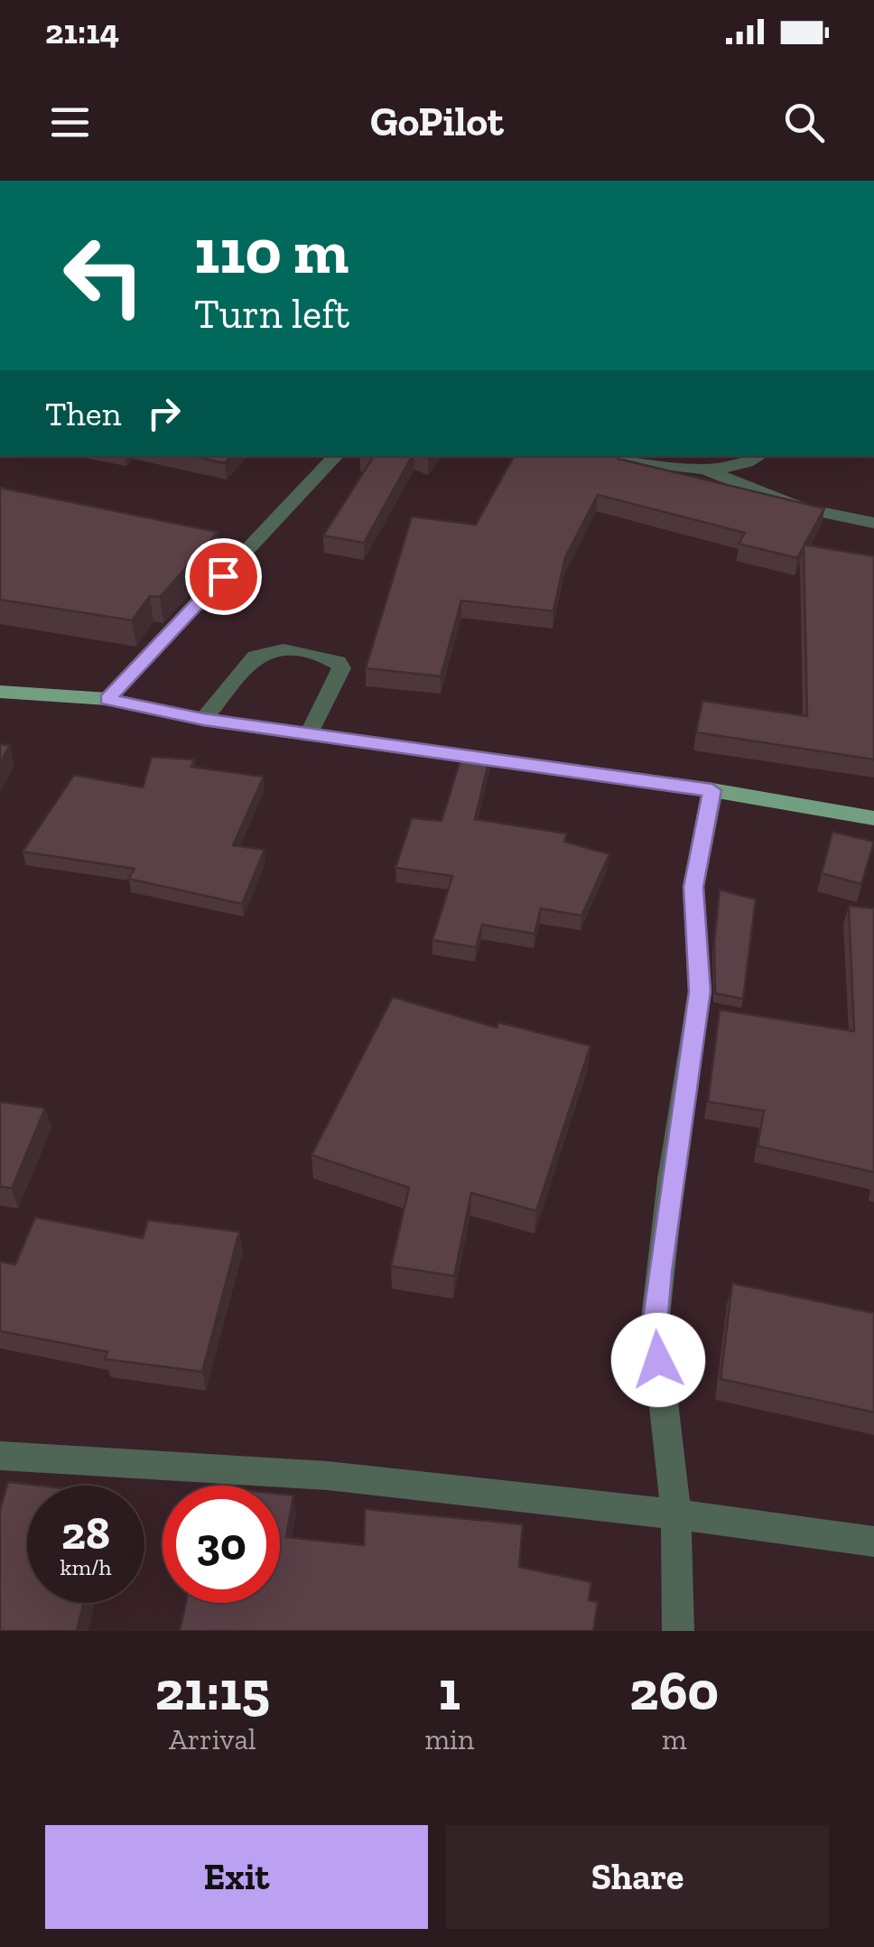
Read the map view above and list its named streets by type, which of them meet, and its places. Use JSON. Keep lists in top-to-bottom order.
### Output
{
  "page": {
    "status": "21:14",
    "header": "GoPilot",
    "turn": ["110 m", "Turn left"],
    "then": "Then",
    "speed": "28 km/h",
    "limit": "30",
    "eta": [
      "21:15",
      "Arrival",
      "1",
      "min",
      "260",
      "m"
    ],
    "buttons": ["Exit", "Share"]
  }
}
